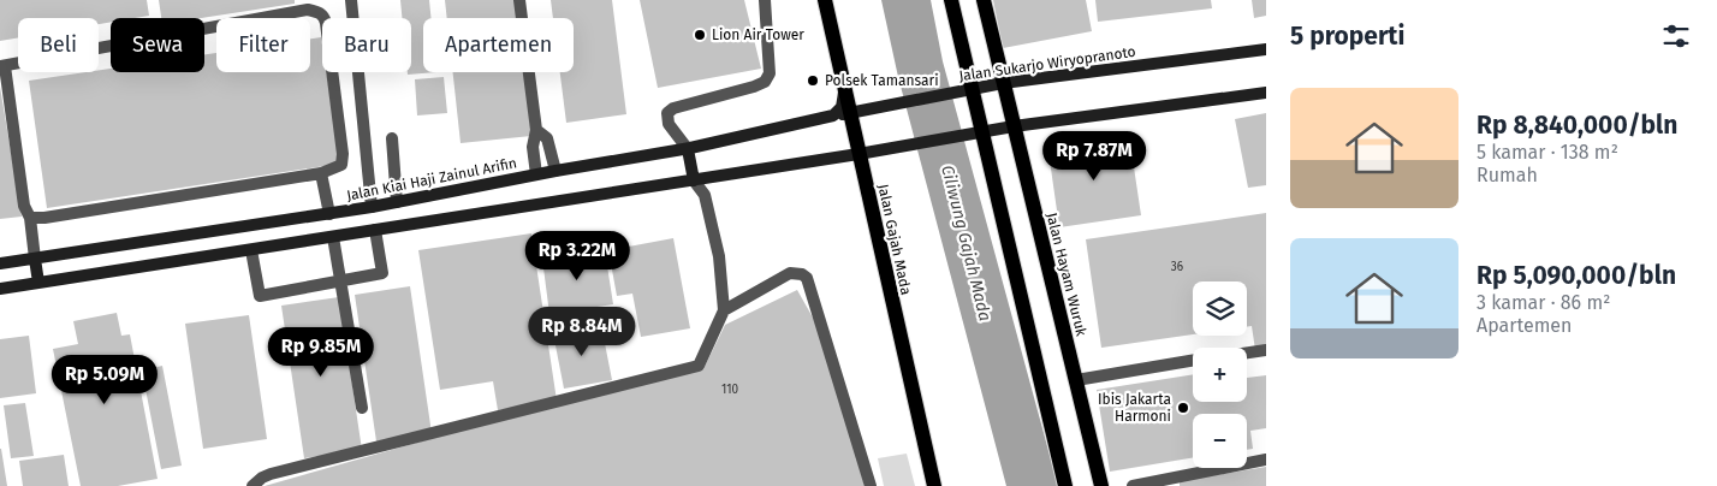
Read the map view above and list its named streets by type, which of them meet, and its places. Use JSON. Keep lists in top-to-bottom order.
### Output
{
  "streets": {
    "main road": [
      "Jalan Sukarjo Wiryopranoto",
      "Jalan Kiai Haji Zainul Arifin",
      "Jalan Gajah Mada",
      "Jalan Hayam Wuruk"
    ]
  },
  "crossings": [
    ["Jalan Sukarjo Wiryopranoto", "Jalan Kiai Haji Zainul Arifin"],
    ["Jalan Sukarjo Wiryopranoto", "Jalan Gajah Mada"],
    ["Jalan Sukarjo Wiryopranoto", "Jalan Hayam Wuruk"]
  ],
  "water": ["Ciliwung Gajah Mada"],
  "places": ["Lion Air Tower", "Polsek Tamansari", "Ibis Jakarta Harmoni"],
  "house_numbers": ["36", "110"],
  "page": {
    "heading": "5 properti",
    "chip": [
      "Beli",
      "Sewa",
      "Filter",
      "Baru",
      "Apartemen"
    ],
    "list": [
      {
        "name": "Rp 8,840,000/bln",
        "note": "5 kamar · 138 m² · Rumah"
      },
      {
        "name": "Rp 5,090,000/bln",
        "note": "3 kamar · 86 m² · Apartemen"
      }
    ],
    "price": [
      "Rp 7.87M",
      "Rp 3.22M",
      "Rp 8.84M",
      "Rp 9.85M",
      "Rp 5.09M"
    ],
    "map_buttons": ["+", "−"]
  }
}
